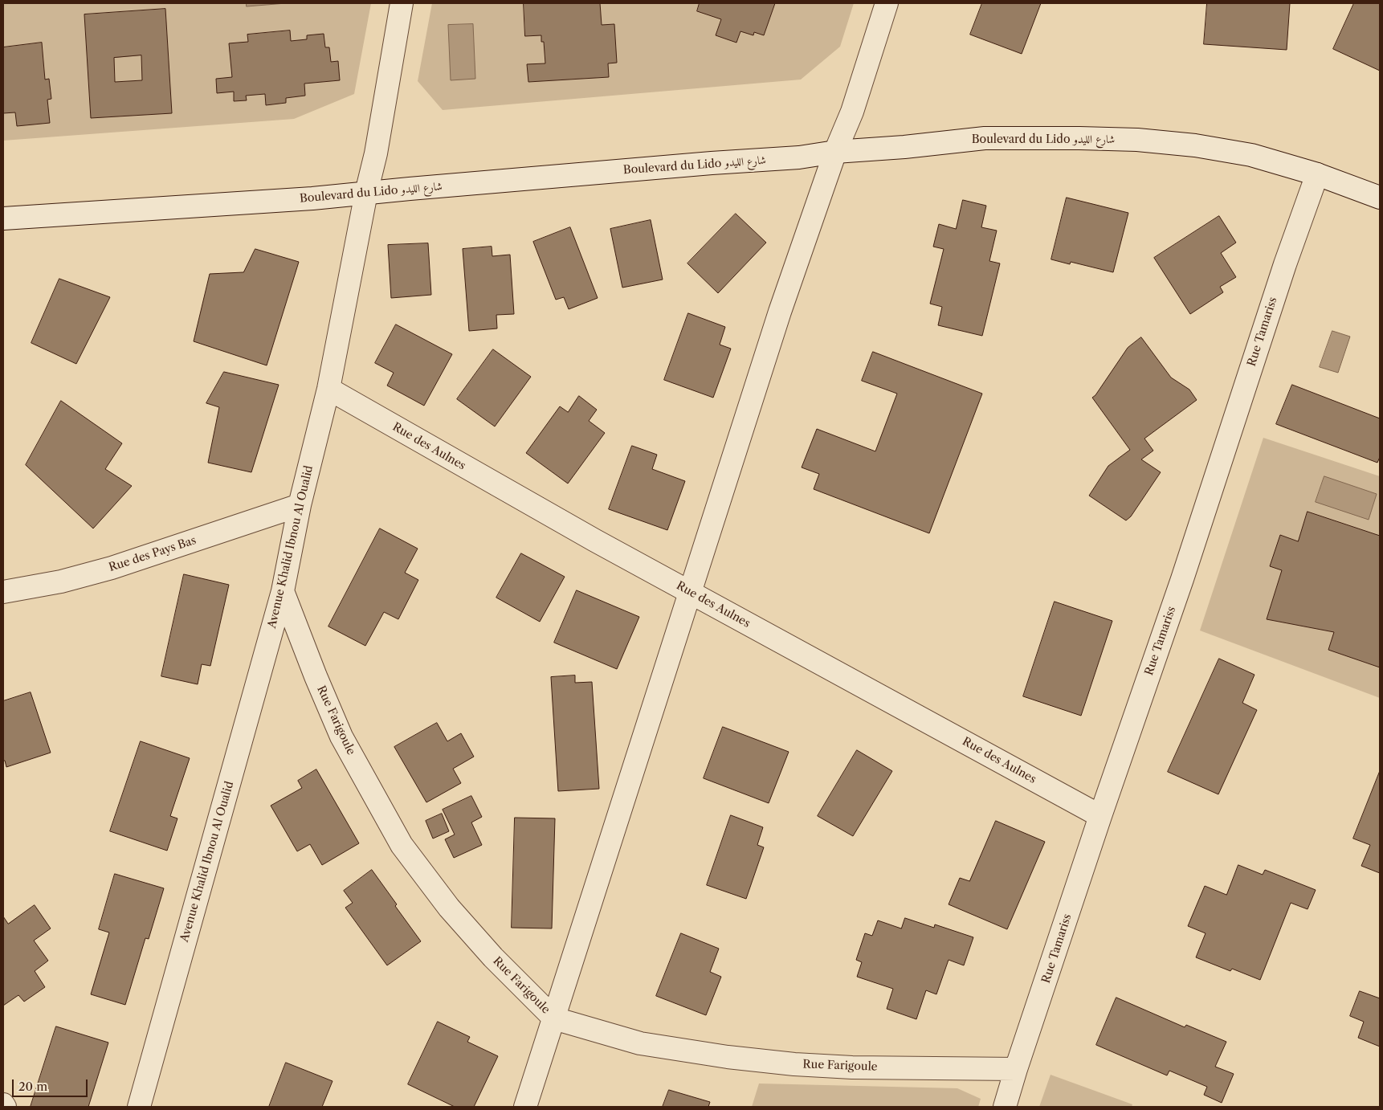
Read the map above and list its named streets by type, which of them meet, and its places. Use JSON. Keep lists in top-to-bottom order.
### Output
{
  "streets": {
    "street": [
      "Boulevard du Lido شارع الليدو",
      "Rue Tamariss",
      "Rue des Aulnes",
      "Avenue Khalid Ibnou Al Oualid",
      "Rue des Pays Bas",
      "Rue Farigoule"
    ]
  },
  "crossings": [
    ["Boulevard du Lido شارع الليدو", "Rue Tamariss"],
    ["Boulevard du Lido شارع الليدو", "Avenue Khalid Ibnou Al Oualid"],
    ["Rue Tamariss", "Rue des Aulnes"],
    ["Rue Tamariss", "Rue Farigoule"],
    ["Rue des Aulnes", "Avenue Khalid Ibnou Al Oualid"],
    ["Avenue Khalid Ibnou Al Oualid", "Rue des Pays Bas"],
    ["Avenue Khalid Ibnou Al Oualid", "Rue Farigoule"]
  ],
  "scale_bar": "20 m"
}
